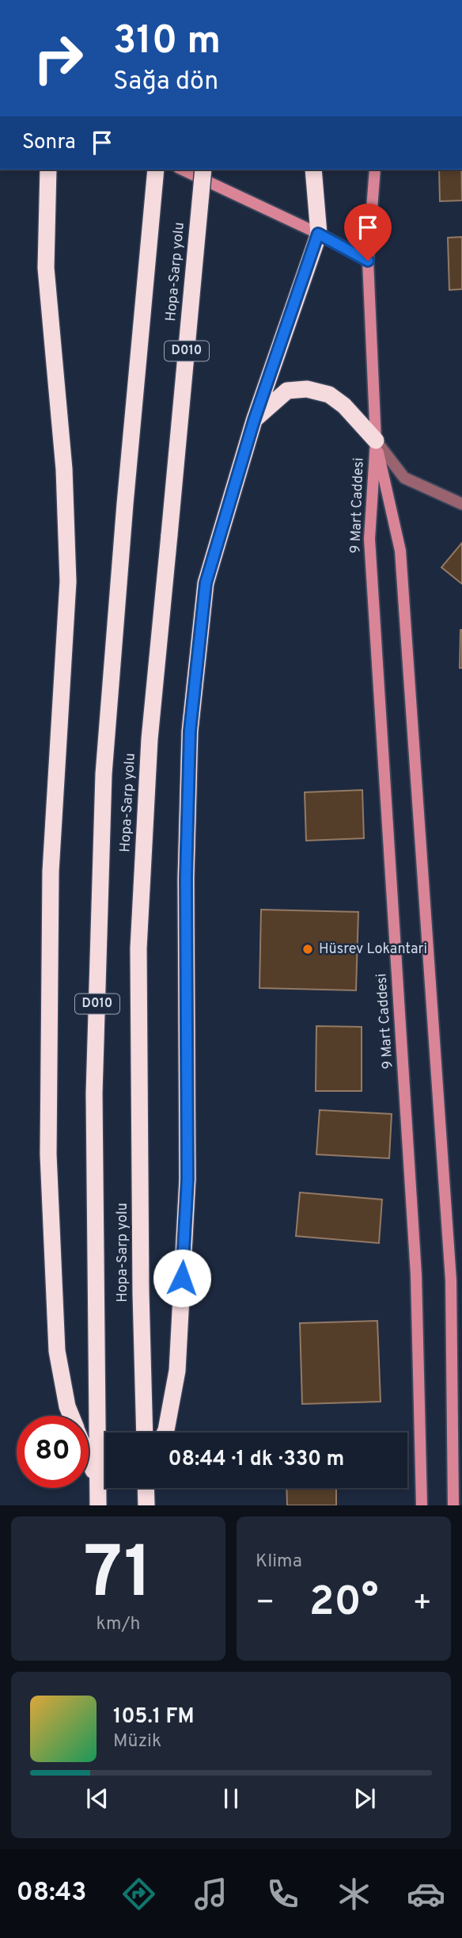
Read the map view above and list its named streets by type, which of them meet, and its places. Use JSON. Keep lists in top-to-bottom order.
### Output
{
  "streets": {
    "highway": ["Hopa-Sarp yolu", "D010"],
    "main road": ["9 Mart Caddesi"]
  },
  "crossings": [
    ["Hopa-Sarp yolu", "D010"]
  ],
  "places": ["Hüsrev Lokantari"],
  "page": {
    "turn": ["310 m", "Sağa dön"],
    "then": "Sonra",
    "limit": "80",
    "trip": "08:44 · 1 dk · 330 m",
    "tile": [
      ["71", "km/h"],
      "Klima"
    ],
    "heat": ["−", "20°", "+"],
    "song": ["105.1 FM", "Müzik"],
    "tabs": "08:43"
  }
}
